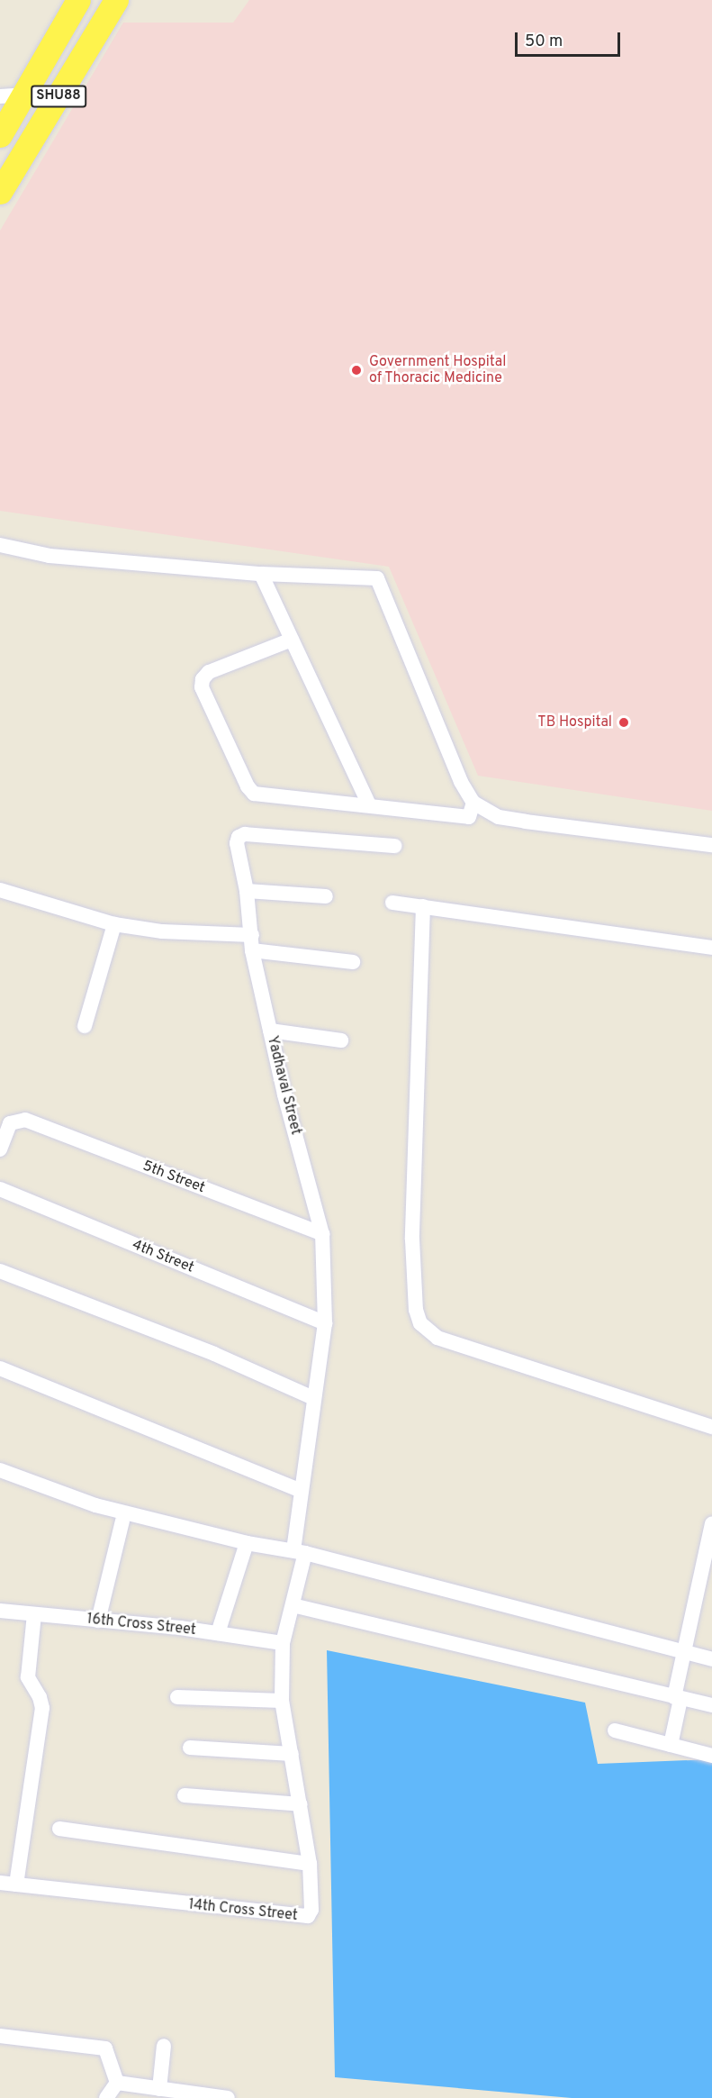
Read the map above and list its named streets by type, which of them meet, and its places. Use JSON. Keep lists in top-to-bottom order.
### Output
{
  "streets": {
    "main road": ["SHU88"],
    "street": [
      "Yadhaval Street",
      "5th Street",
      "4th Street",
      "16th Cross Street",
      "14th Cross Street"
    ]
  },
  "crossings": [
    ["Yadhaval Street", "5th Street"],
    ["Yadhaval Street", "4th Street"],
    ["Yadhaval Street", "14th Cross Street"],
    ["16th Cross Street", "14th Cross Street"]
  ],
  "places": ["Government Hospital of Thoracic Medicine", "TB Hospital"],
  "scale_bar": "50 m"
}
